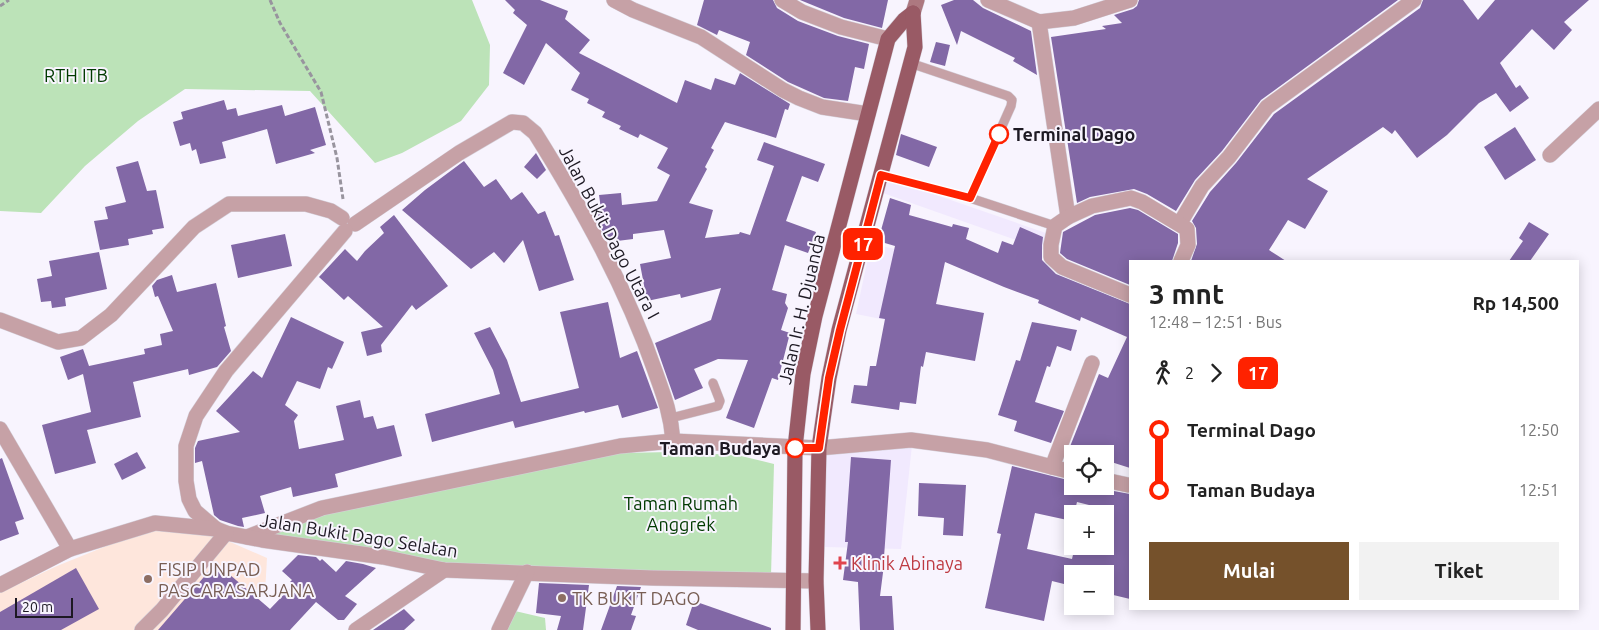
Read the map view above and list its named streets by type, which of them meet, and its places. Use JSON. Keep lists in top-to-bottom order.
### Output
{
  "streets": {
    "main road": ["Jalan Ir. H. Djuanda"],
    "street": ["Jalan Bukit Dago Utara I", "Jalan Bukit Dago Selatan"]
  },
  "crossings": [
    ["Jalan Bukit Dago Utara I", "Jalan Bukit Dago Selatan"],
    ["Jalan Ir. H. Djuanda", "Jalan Bukit Dago Selatan"]
  ],
  "parks": ["RTH ITB", "Taman Rumah Anggrek"],
  "places": {
    "other": [
      "Terminal Dago",
      "Taman Budaya",
      "FISIP UNPAD PASCARASARJANA",
      "TK BUKIT DAGO"
    ],
    "health": ["Klinik Abinaya"]
  },
  "lines": ["bus line 17"],
  "scale_bar": "20 m",
  "page": {
    "on_map": "17",
    "heading": ["3 mnt", "12:48 – 12:51 · Bus", "Rp 14,500"],
    "legs": ["2", "17"],
    "list": [
      {
        "name": "Terminal Dago",
        "value": "12:50"
      },
      {
        "name": "Taman Budaya",
        "value": "12:51"
      }
    ],
    "map_buttons": ["+", "−"],
    "buttons": ["Mulai", "Tiket"],
    "scale": "20 m"
  }
}
